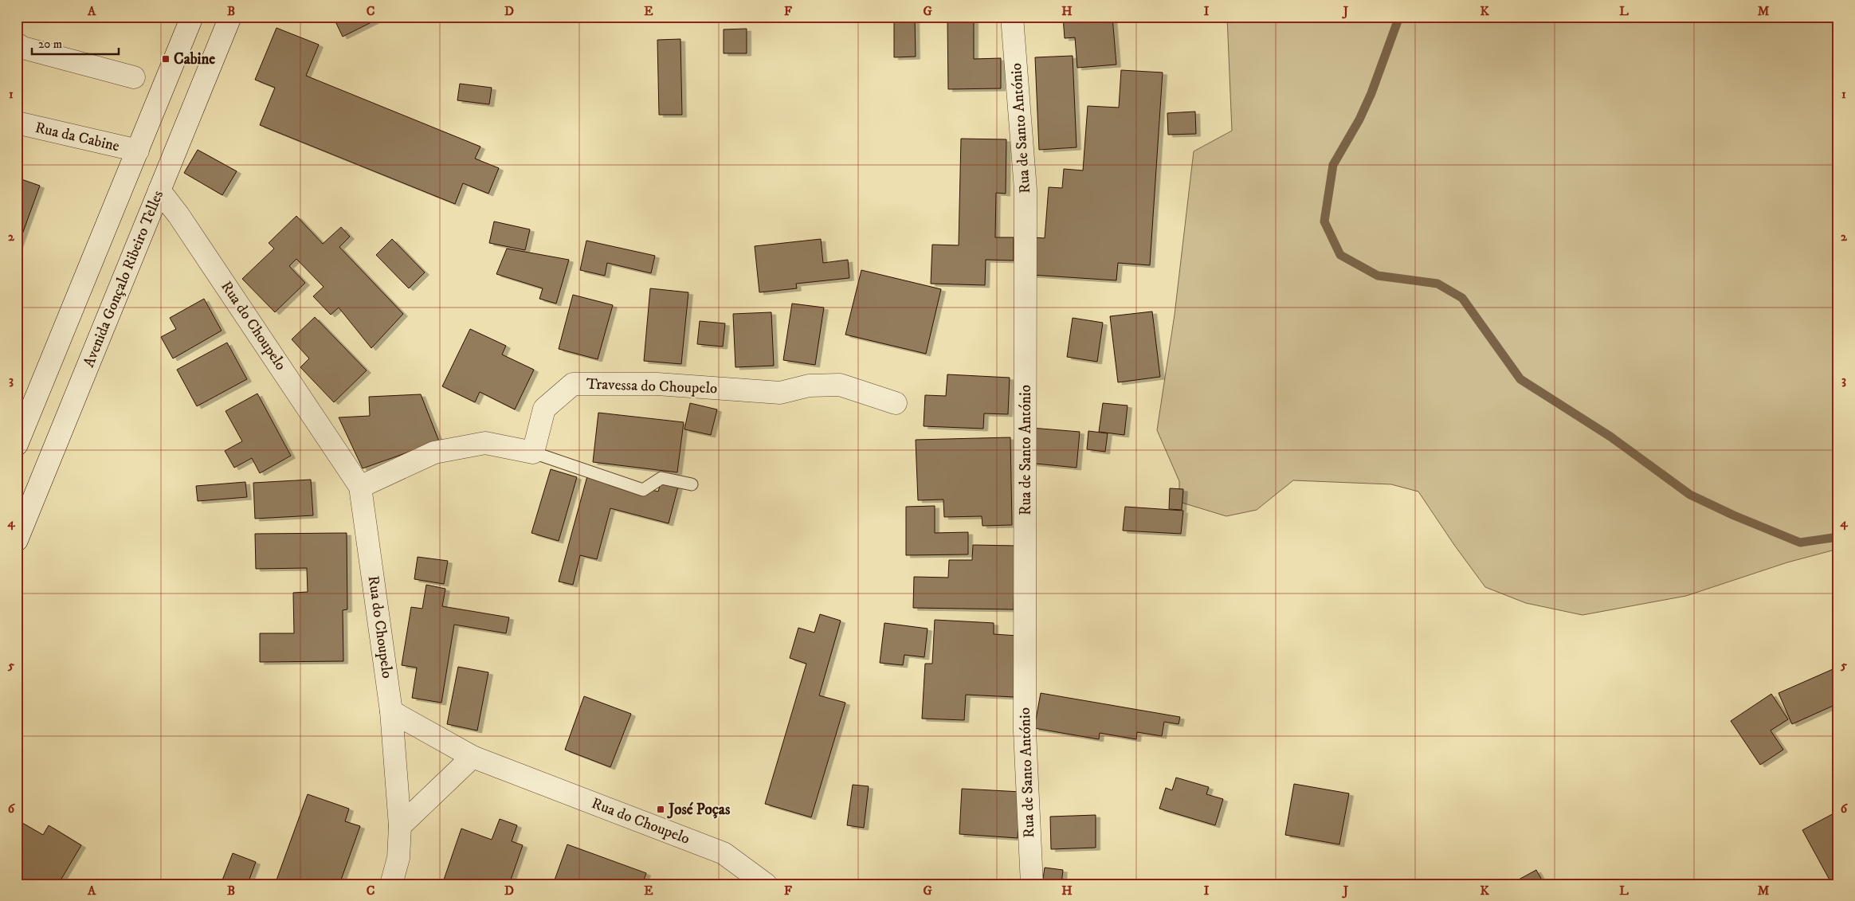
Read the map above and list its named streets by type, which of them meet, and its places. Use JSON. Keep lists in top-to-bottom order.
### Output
{
  "streets": {
    "street": [
      "Rua de Santo António",
      "Rua da Cabine",
      "Avenida Gonçalo Ribeiro Telles",
      "Rua do Choupelo",
      "Travessa do Choupelo"
    ]
  },
  "crossings": [
    ["Avenida Gonçalo Ribeiro Telles", "Rua do Choupelo"]
  ],
  "places": {
    "transit": ["Cabine", "José Poças"]
  },
  "scale_bar": "20 m",
  "grid": {
    "columns": [
      "A",
      "B",
      "C",
      "D",
      "E",
      "F",
      "G",
      "H",
      "I",
      "J",
      "K",
      "L",
      "M"
    ],
    "rows": [
      "1",
      "2",
      "3",
      "4",
      "5",
      "6"
    ]
  }
}
